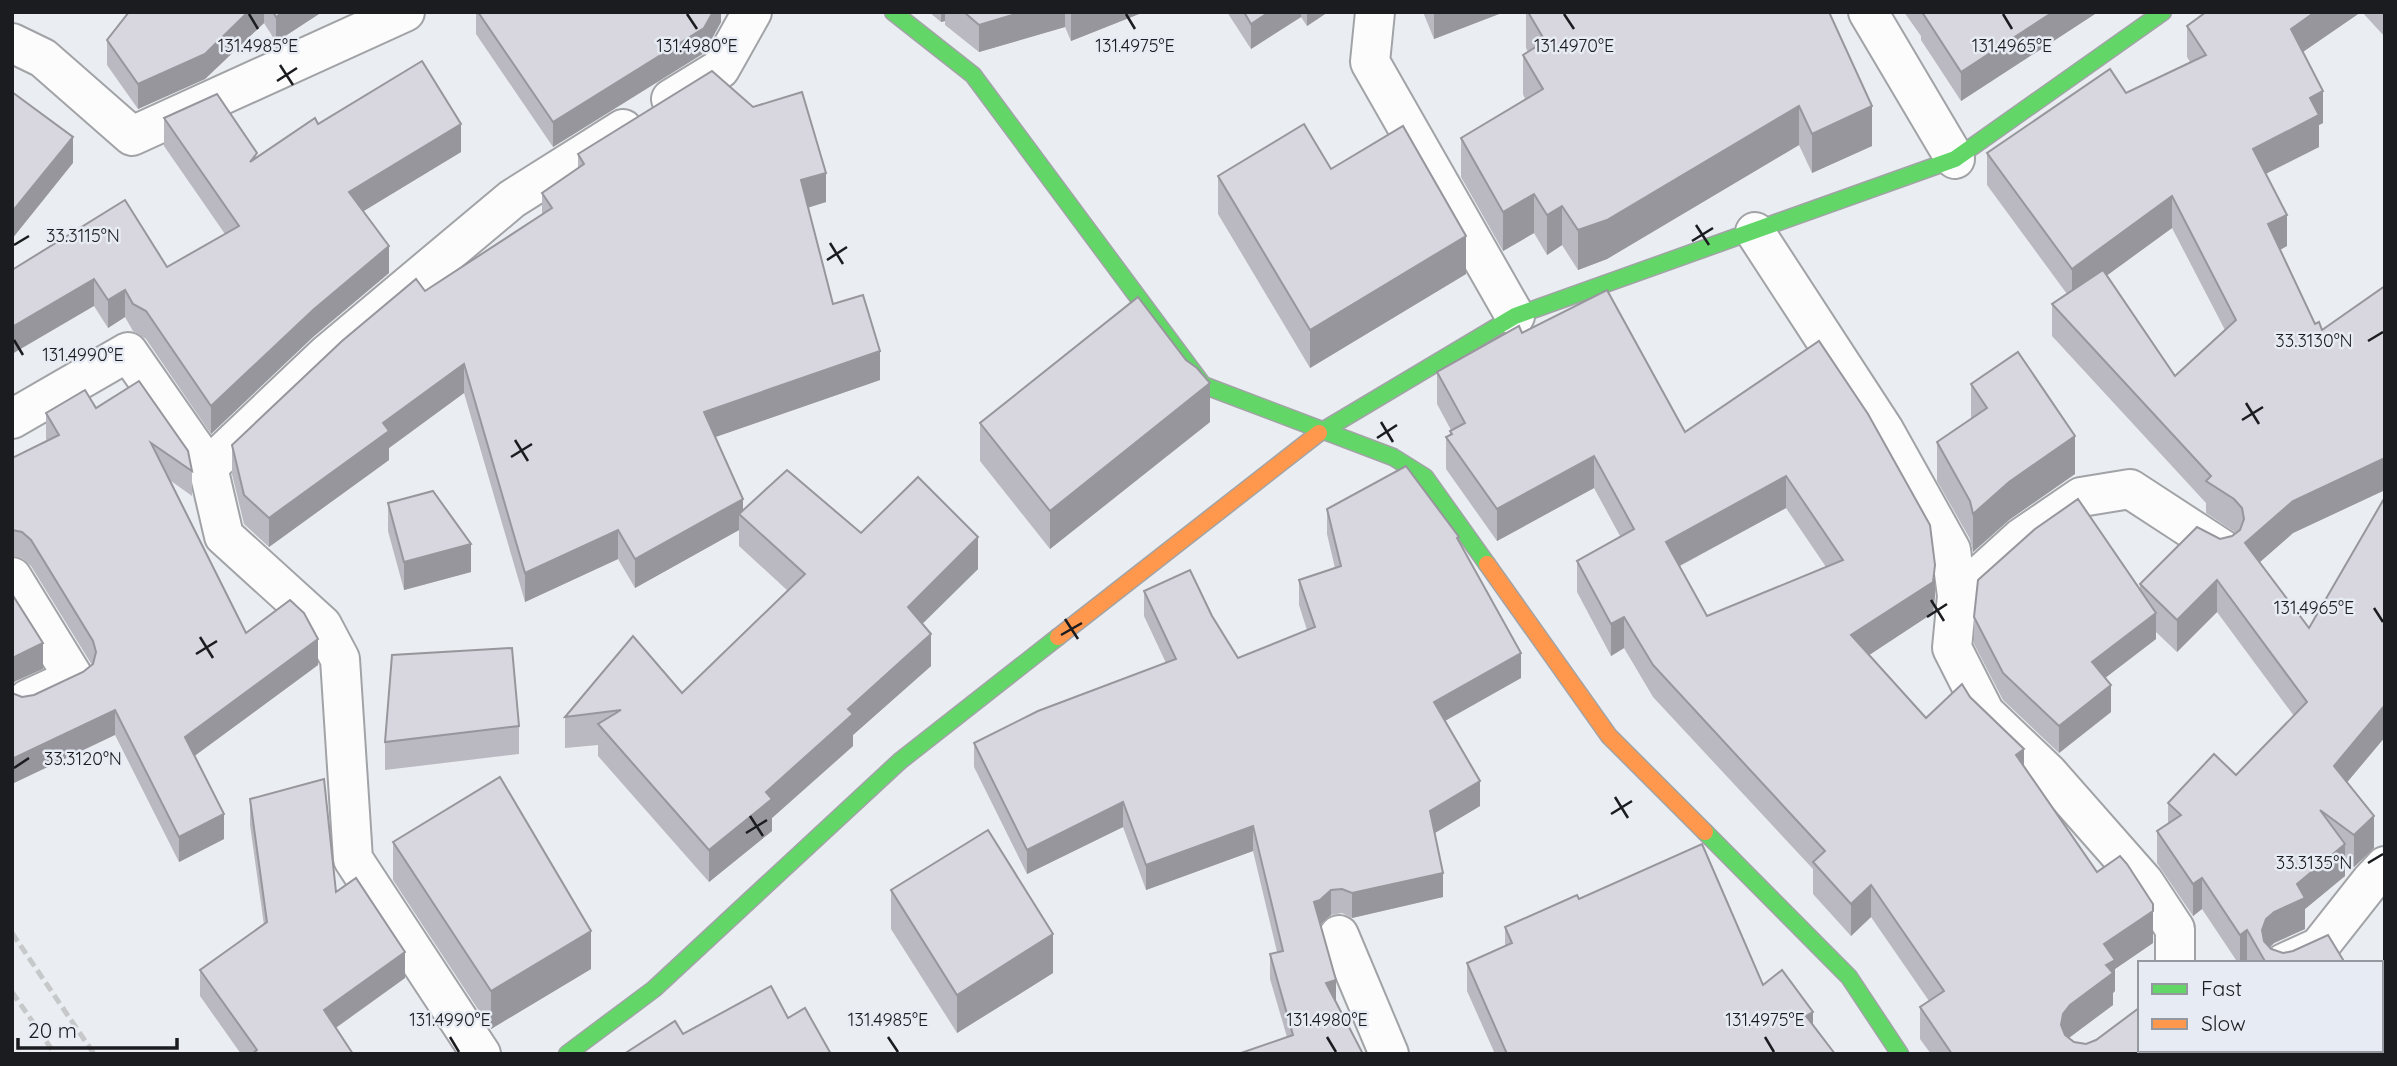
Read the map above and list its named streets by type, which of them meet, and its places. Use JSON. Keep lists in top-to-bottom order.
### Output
{
  "legend": ["Fast", "Slow"],
  "scale_bar": "20 m",
  "coordinates": [
    "131.4985°E",
    "131.4980°E",
    "131.4975°E",
    "131.4970°E",
    "131.4965°E",
    "33.3115°N",
    "33.3130°N",
    "131.4990°E",
    "33.3120°N",
    "33.3135°N"
  ]
}
